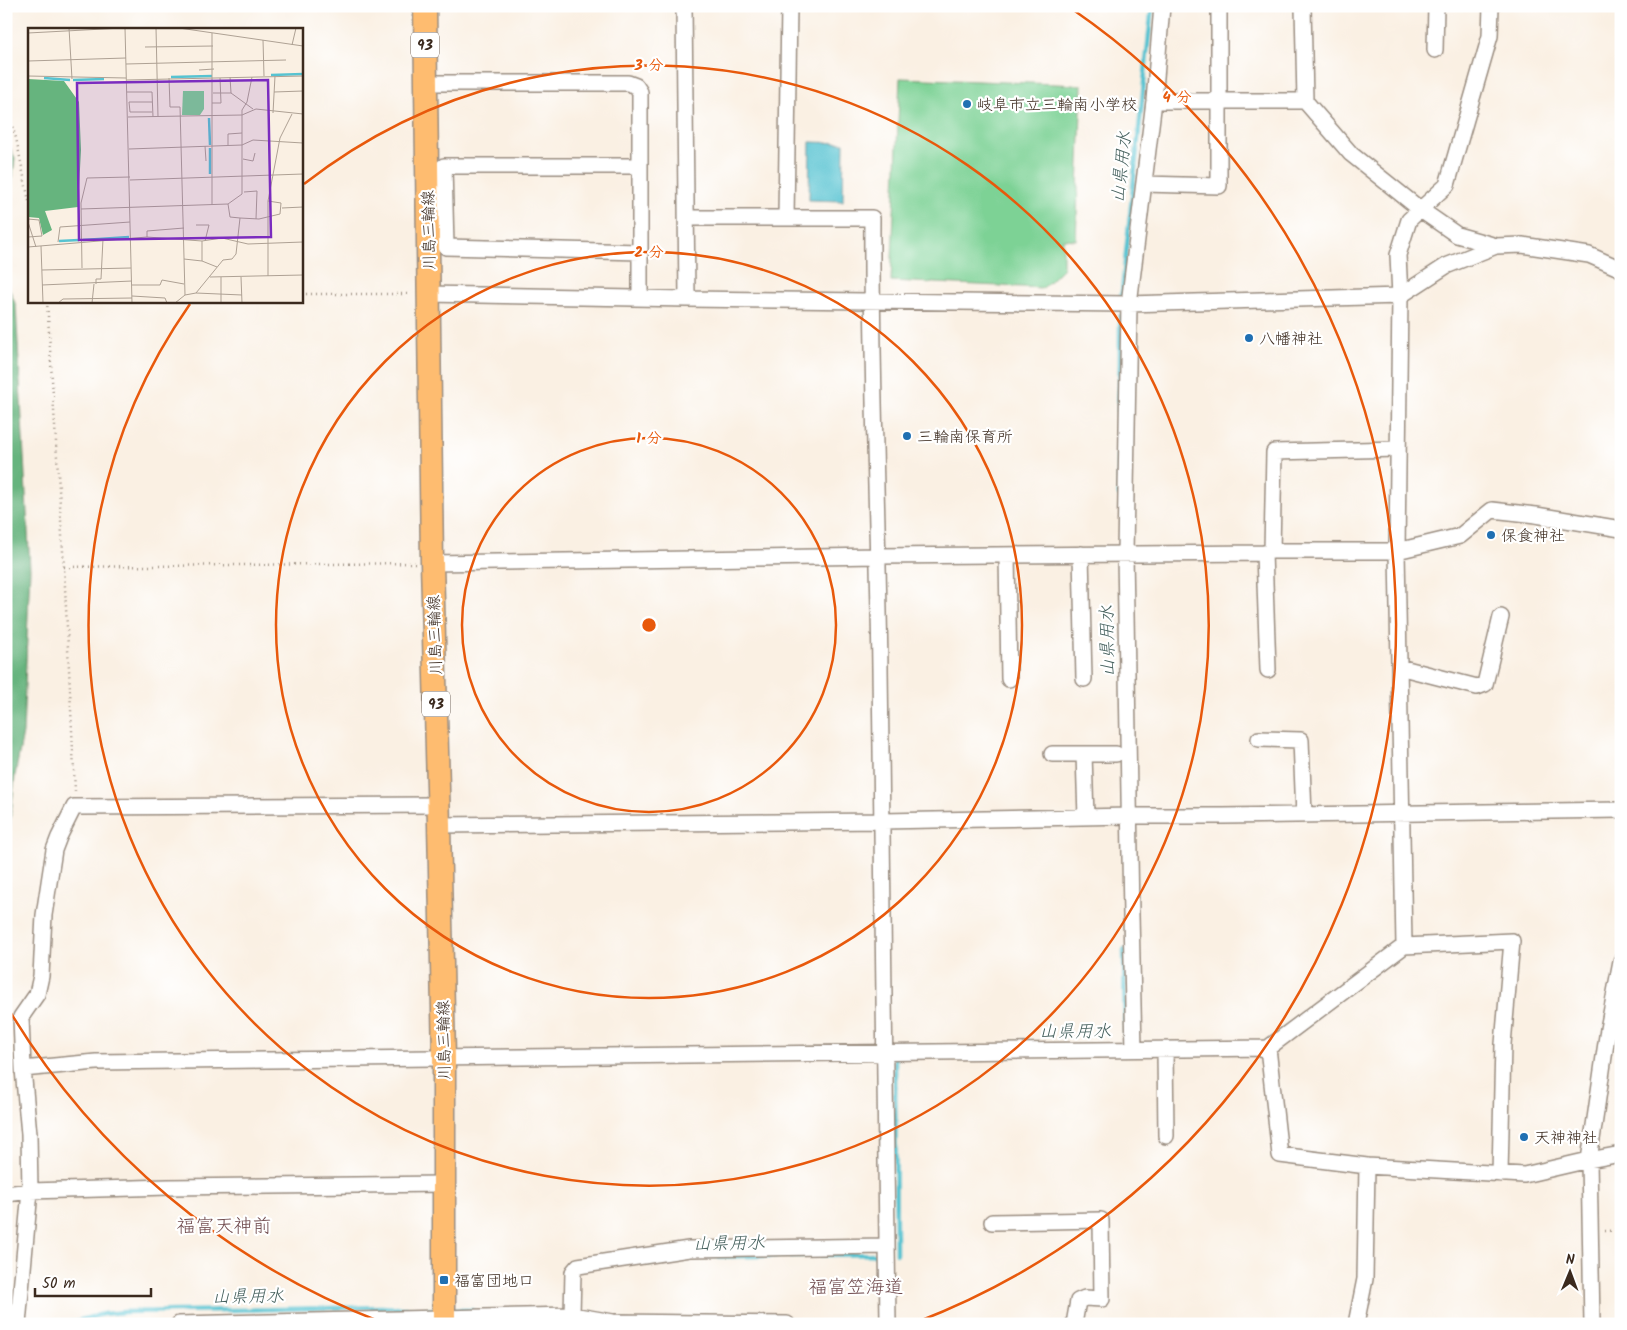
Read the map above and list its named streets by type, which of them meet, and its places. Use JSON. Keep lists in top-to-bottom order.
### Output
{
  "streets": {
    "main road": ["93", "川島三輪線"]
  },
  "districts": ["福富天神前", "福富笠海道"],
  "water": ["山県用水"],
  "places": {
    "other": [
      "岐阜市立三輪南小学校",
      "八幡神社",
      "三輪南保育所",
      "保食神社",
      "天神神社"
    ],
    "transit": ["福富団地口"]
  },
  "scale_bar": "50 m",
  "north": "top",
  "rings": [
    "3 分",
    "4 分",
    "2 分",
    "1 分"
  ]
}
